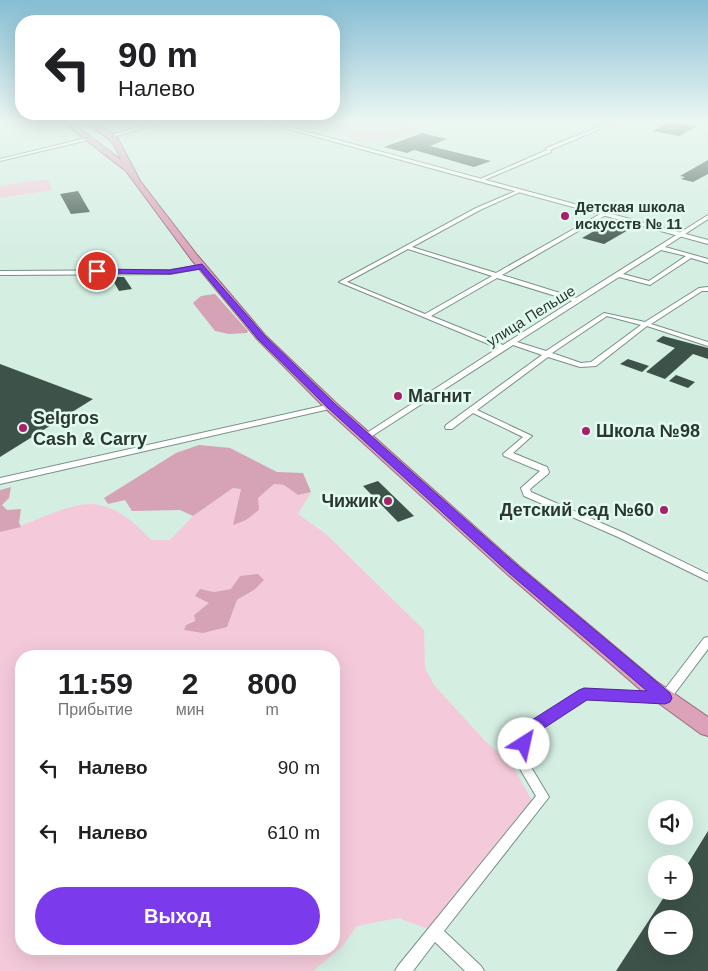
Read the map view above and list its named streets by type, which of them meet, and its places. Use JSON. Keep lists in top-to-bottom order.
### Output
{
  "streets": {
    "street": ["улица Пельше"]
  },
  "places": [
    "Детская школа искусств № 11",
    "Магнит",
    "Selgros Cash & Carry",
    "Школа №98",
    "Чижик",
    "Детский сад №60"
  ],
  "page": {
    "turn": ["90 m", "Налево"],
    "eta": [
      "11:59",
      "Прибытие",
      "2",
      "мин",
      "800",
      "m"
    ],
    "list": [
      {
        "name": "Налево",
        "value": "90 m"
      },
      {
        "name": "Налево",
        "value": "610 m"
      }
    ],
    "map_buttons": ["+", "−"],
    "buttons": "Выход"
  }
}
